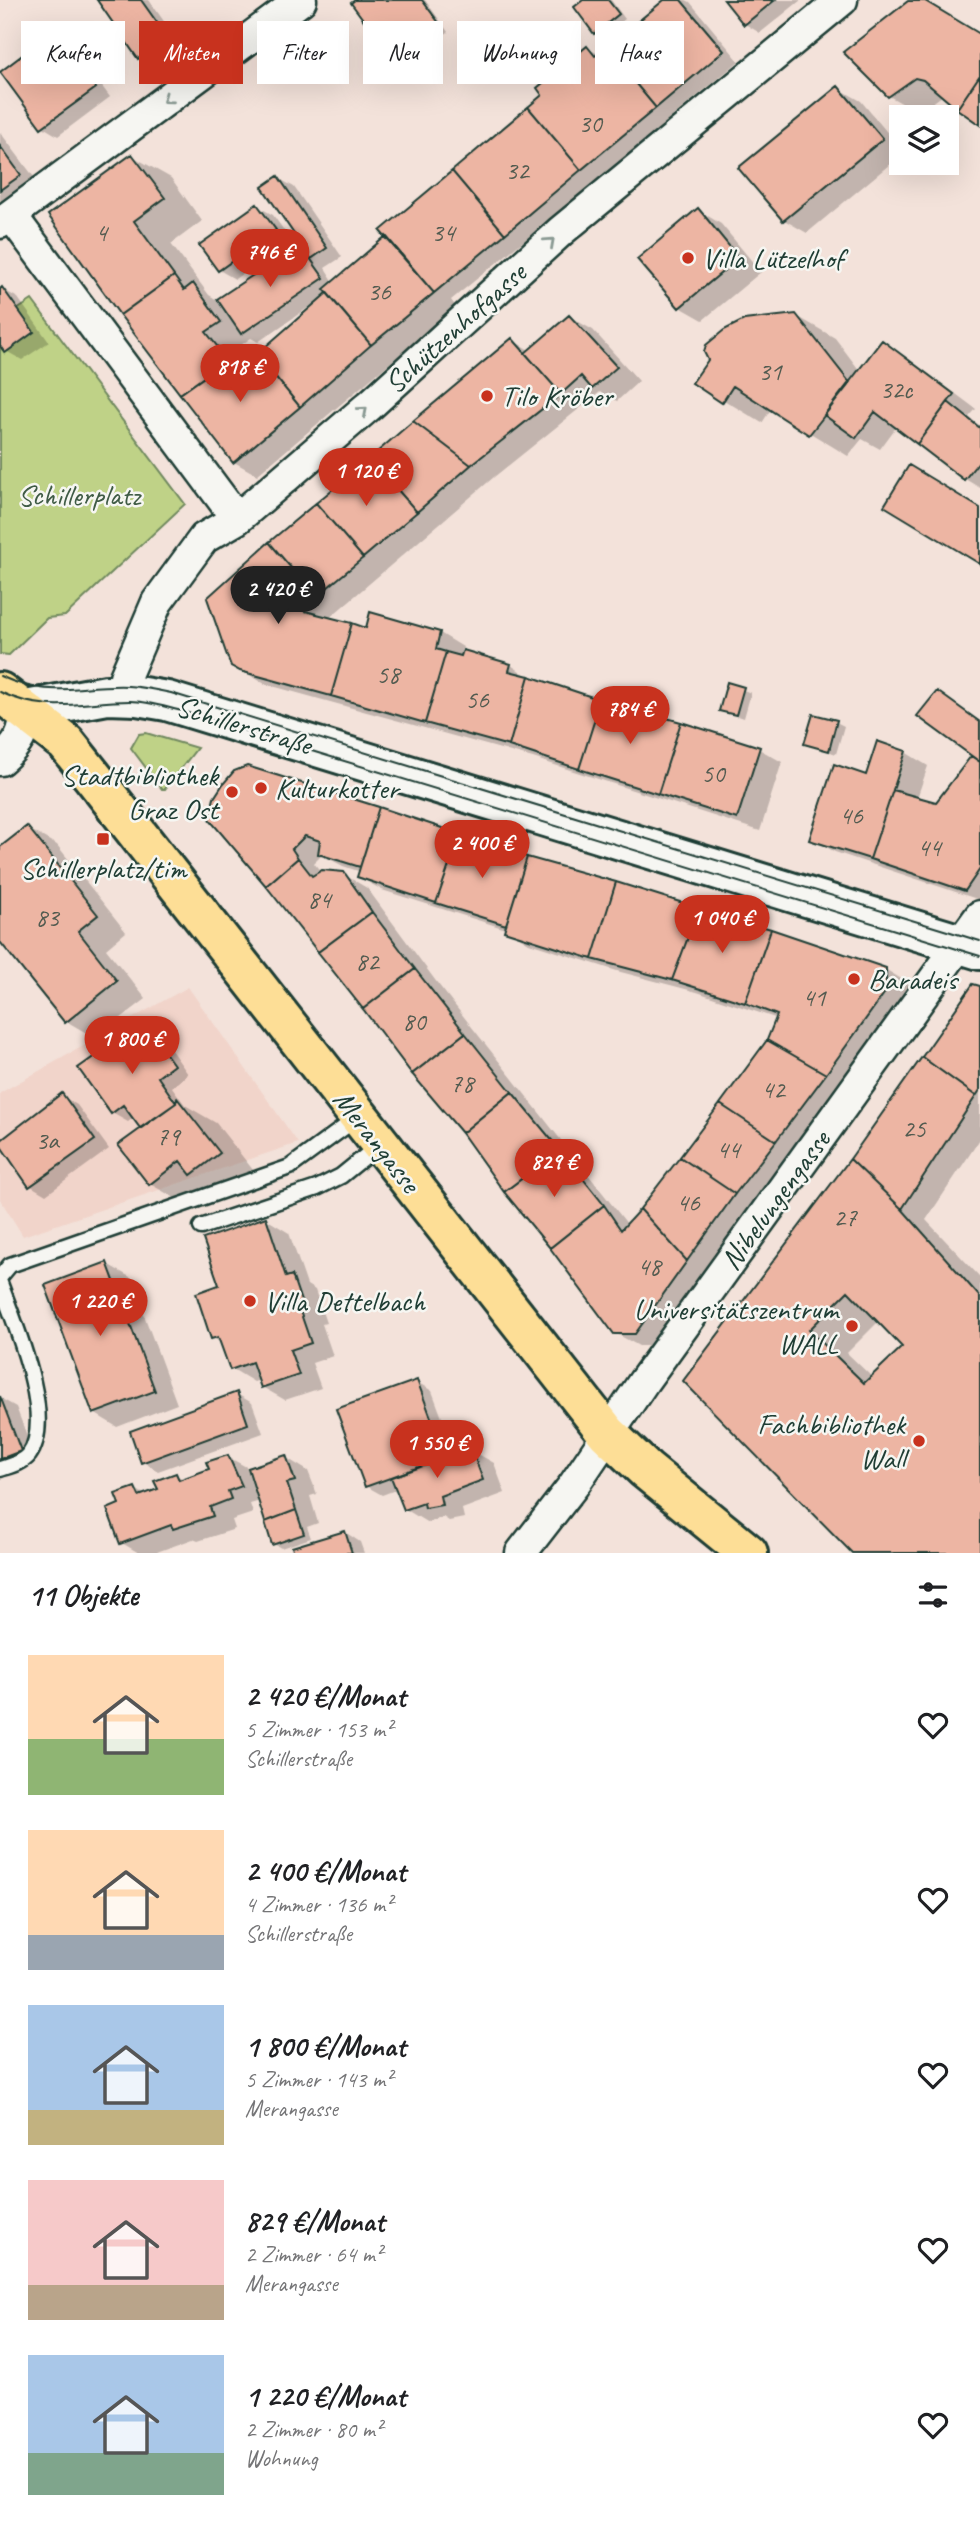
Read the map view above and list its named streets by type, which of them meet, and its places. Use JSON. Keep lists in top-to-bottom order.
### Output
{
  "streets": {
    "main road": ["Schillerstraße", "Merangasse"],
    "street": ["Schützenhofgasse", "Nibelungengasse"]
  },
  "crossings": [
    ["Schützenhofgasse", "Schillerstraße"],
    ["Schillerstraße", "Merangasse"],
    ["Schillerstraße", "Nibelungengasse"],
    ["Merangasse", "Nibelungengasse"]
  ],
  "one_way": ["Schützenhofgasse"],
  "parks": ["Schillerplatz"],
  "places": {
    "other": [
      "Villa Lützelhof",
      "Tilo Kröber",
      "Kulturkotter",
      "Stadtbibliothek Graz Ost",
      "Baradeis",
      "Villa Dettelbach",
      "Universitätszentrum WALL",
      "Fachbibliothek Wall"
    ],
    "transit": ["Schillerplatz/tim"]
  },
  "house_numbers": [
    "30",
    "32",
    "4",
    "34",
    "36",
    "31",
    "32c",
    "58",
    "56",
    "50",
    "46",
    "44",
    "84",
    "83",
    "82",
    "41",
    "80",
    "78",
    "42",
    "25",
    "79",
    "3a",
    "44",
    "46",
    "27",
    "48"
  ],
  "page": {
    "chip": [
      "Kaufen",
      "Mieten",
      "Filter",
      "Neu",
      "Wohnung",
      "Haus"
    ],
    "price": [
      "746 €",
      "818 €",
      "1 120 €",
      "2 420 €",
      "784 €",
      "2 400 €",
      "1 040 €",
      "1 800 €",
      "829 €",
      "1 220 €",
      "1 550 €"
    ],
    "heading": "11 Objekte",
    "list": [
      {
        "name": "2 420 €/Monat",
        "note": "5 Zimmer · 153 m² · Schillerstraße"
      },
      {
        "name": "2 400 €/Monat",
        "note": "4 Zimmer · 136 m² · Schillerstraße"
      },
      {
        "name": "1 800 €/Monat",
        "note": "5 Zimmer · 143 m² · Merangasse"
      },
      {
        "name": "829 €/Monat",
        "note": "2 Zimmer · 64 m² · Merangasse"
      },
      {
        "name": "1 220 €/Monat",
        "note": "2 Zimmer · 80 m² · Wohnung"
      }
    ]
  }
}
